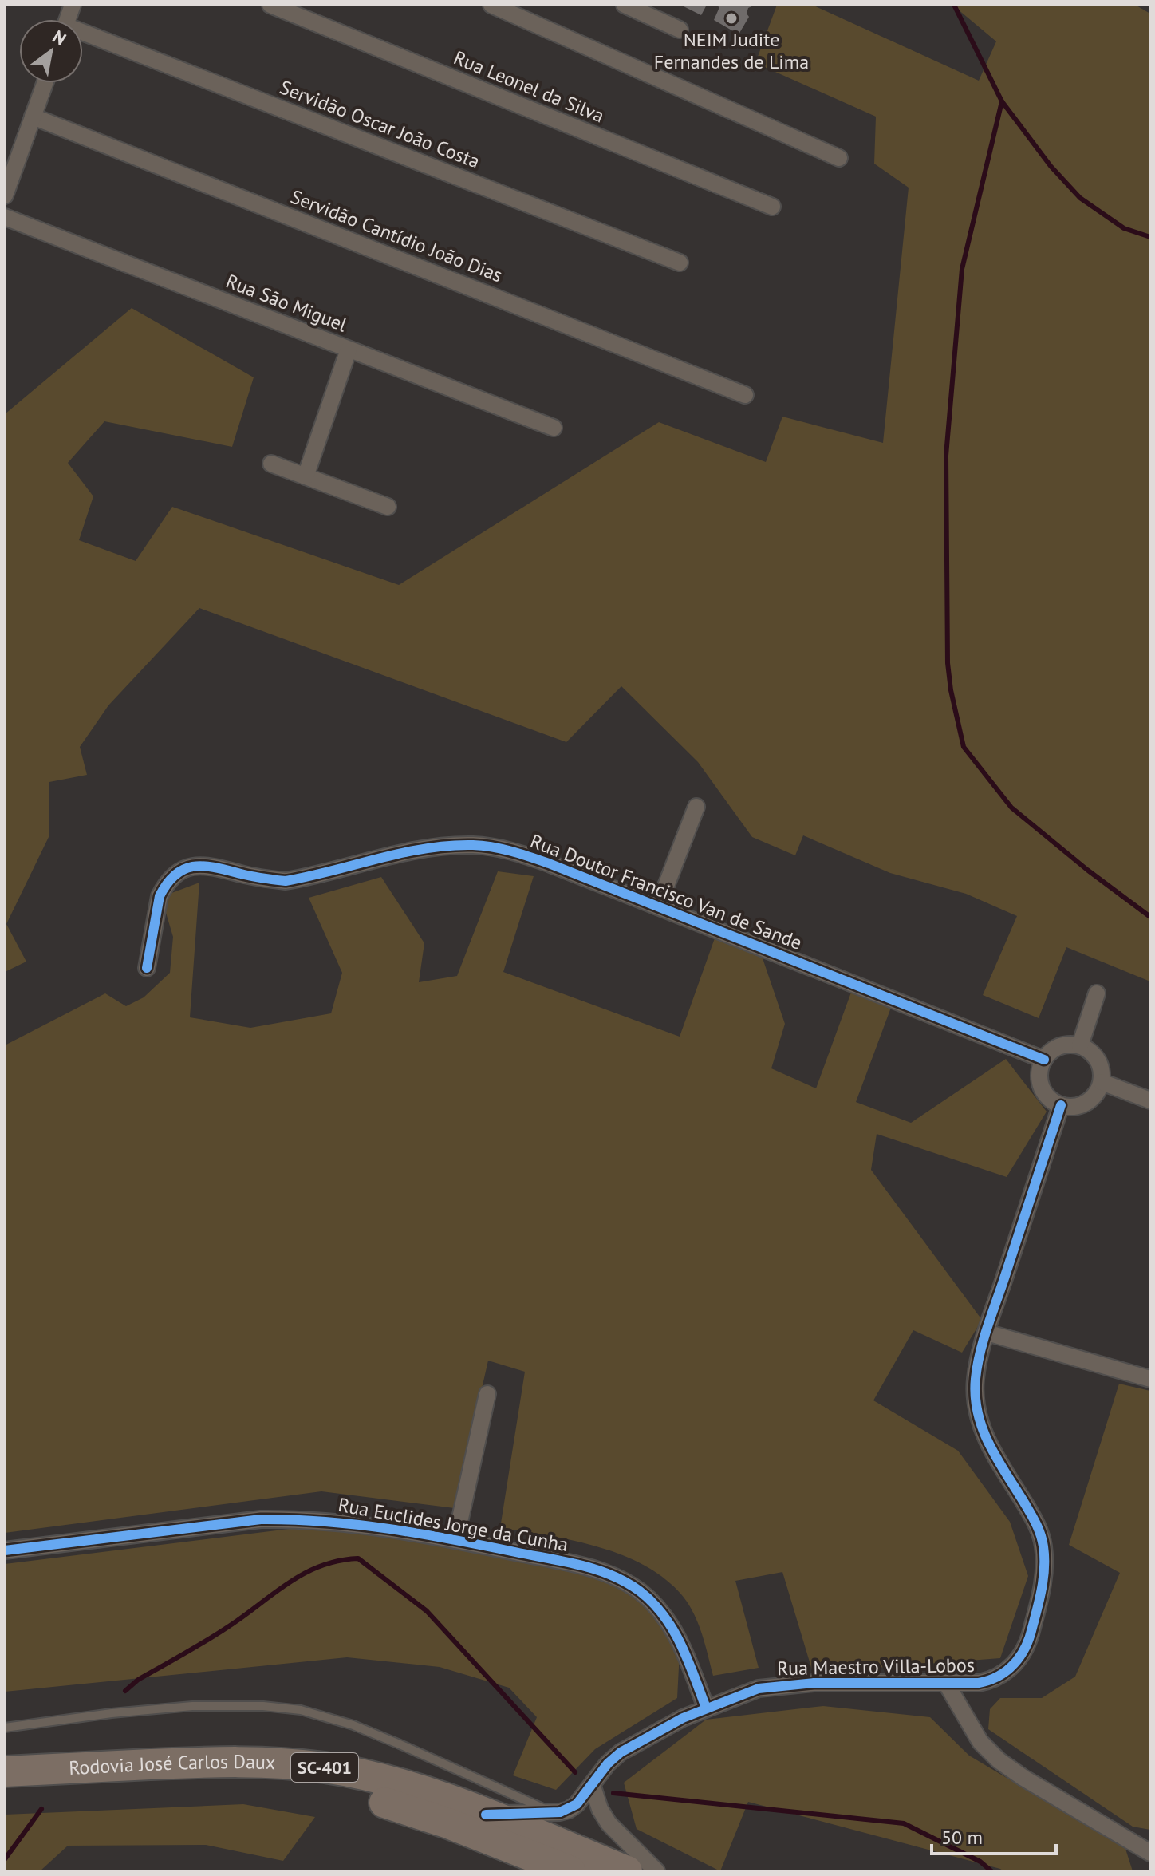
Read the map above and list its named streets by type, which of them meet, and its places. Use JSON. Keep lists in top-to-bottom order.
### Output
{
  "streets": {
    "highway": ["Rodovia José Carlos Daux", "SC-401"],
    "street": [
      "Rua Leonel da Silva",
      "Servidão Oscar João Costa",
      "Servidão Cantídio João Dias",
      "Rua São Miguel",
      "Rua Doutor Francisco Van de Sande",
      "Rua Euclides Jorge da Cunha",
      "Rua Maestro Villa-Lobos"
    ]
  },
  "crossings": [
    ["Rua Doutor Francisco Van de Sande", "Rua Maestro Villa-Lobos"],
    ["Rua Euclides Jorge da Cunha", "Rua Maestro Villa-Lobos"],
    ["Rua Maestro Villa-Lobos", "Rodovia José Carlos Daux"]
  ],
  "places": ["NEIM Judite Fernandes de Lima"],
  "scale_bar": "50 m",
  "north": "top right"
}
